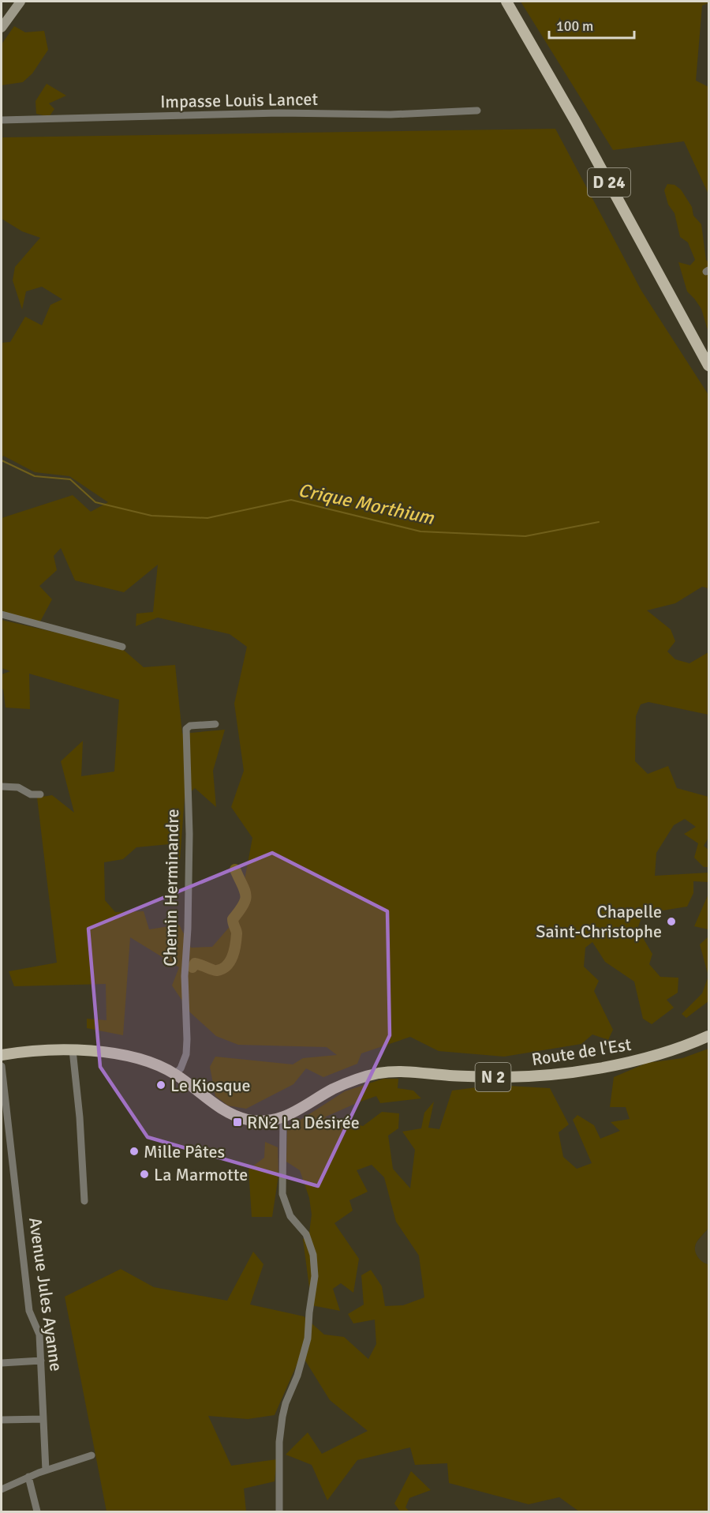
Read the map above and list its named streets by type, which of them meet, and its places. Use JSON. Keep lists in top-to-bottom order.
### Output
{
  "streets": {
    "main road": ["D 24", "Route de l'Est", "N 2"],
    "street": ["Impasse Louis Lancet", "Chemin Herminandre", "Avenue Jules Ayanne"]
  },
  "crossings": [
    ["Chemin Herminandre", "Route de l'Est"]
  ],
  "water": ["Crique Morthium"],
  "places": {
    "other": [
      "Chapelle Saint-Christophe",
      "Le Kiosque",
      "Mille Pâtes",
      "La Marmotte"
    ],
    "transit": ["RN2 La Désirée"]
  },
  "scale_bar": "100 m"
}
